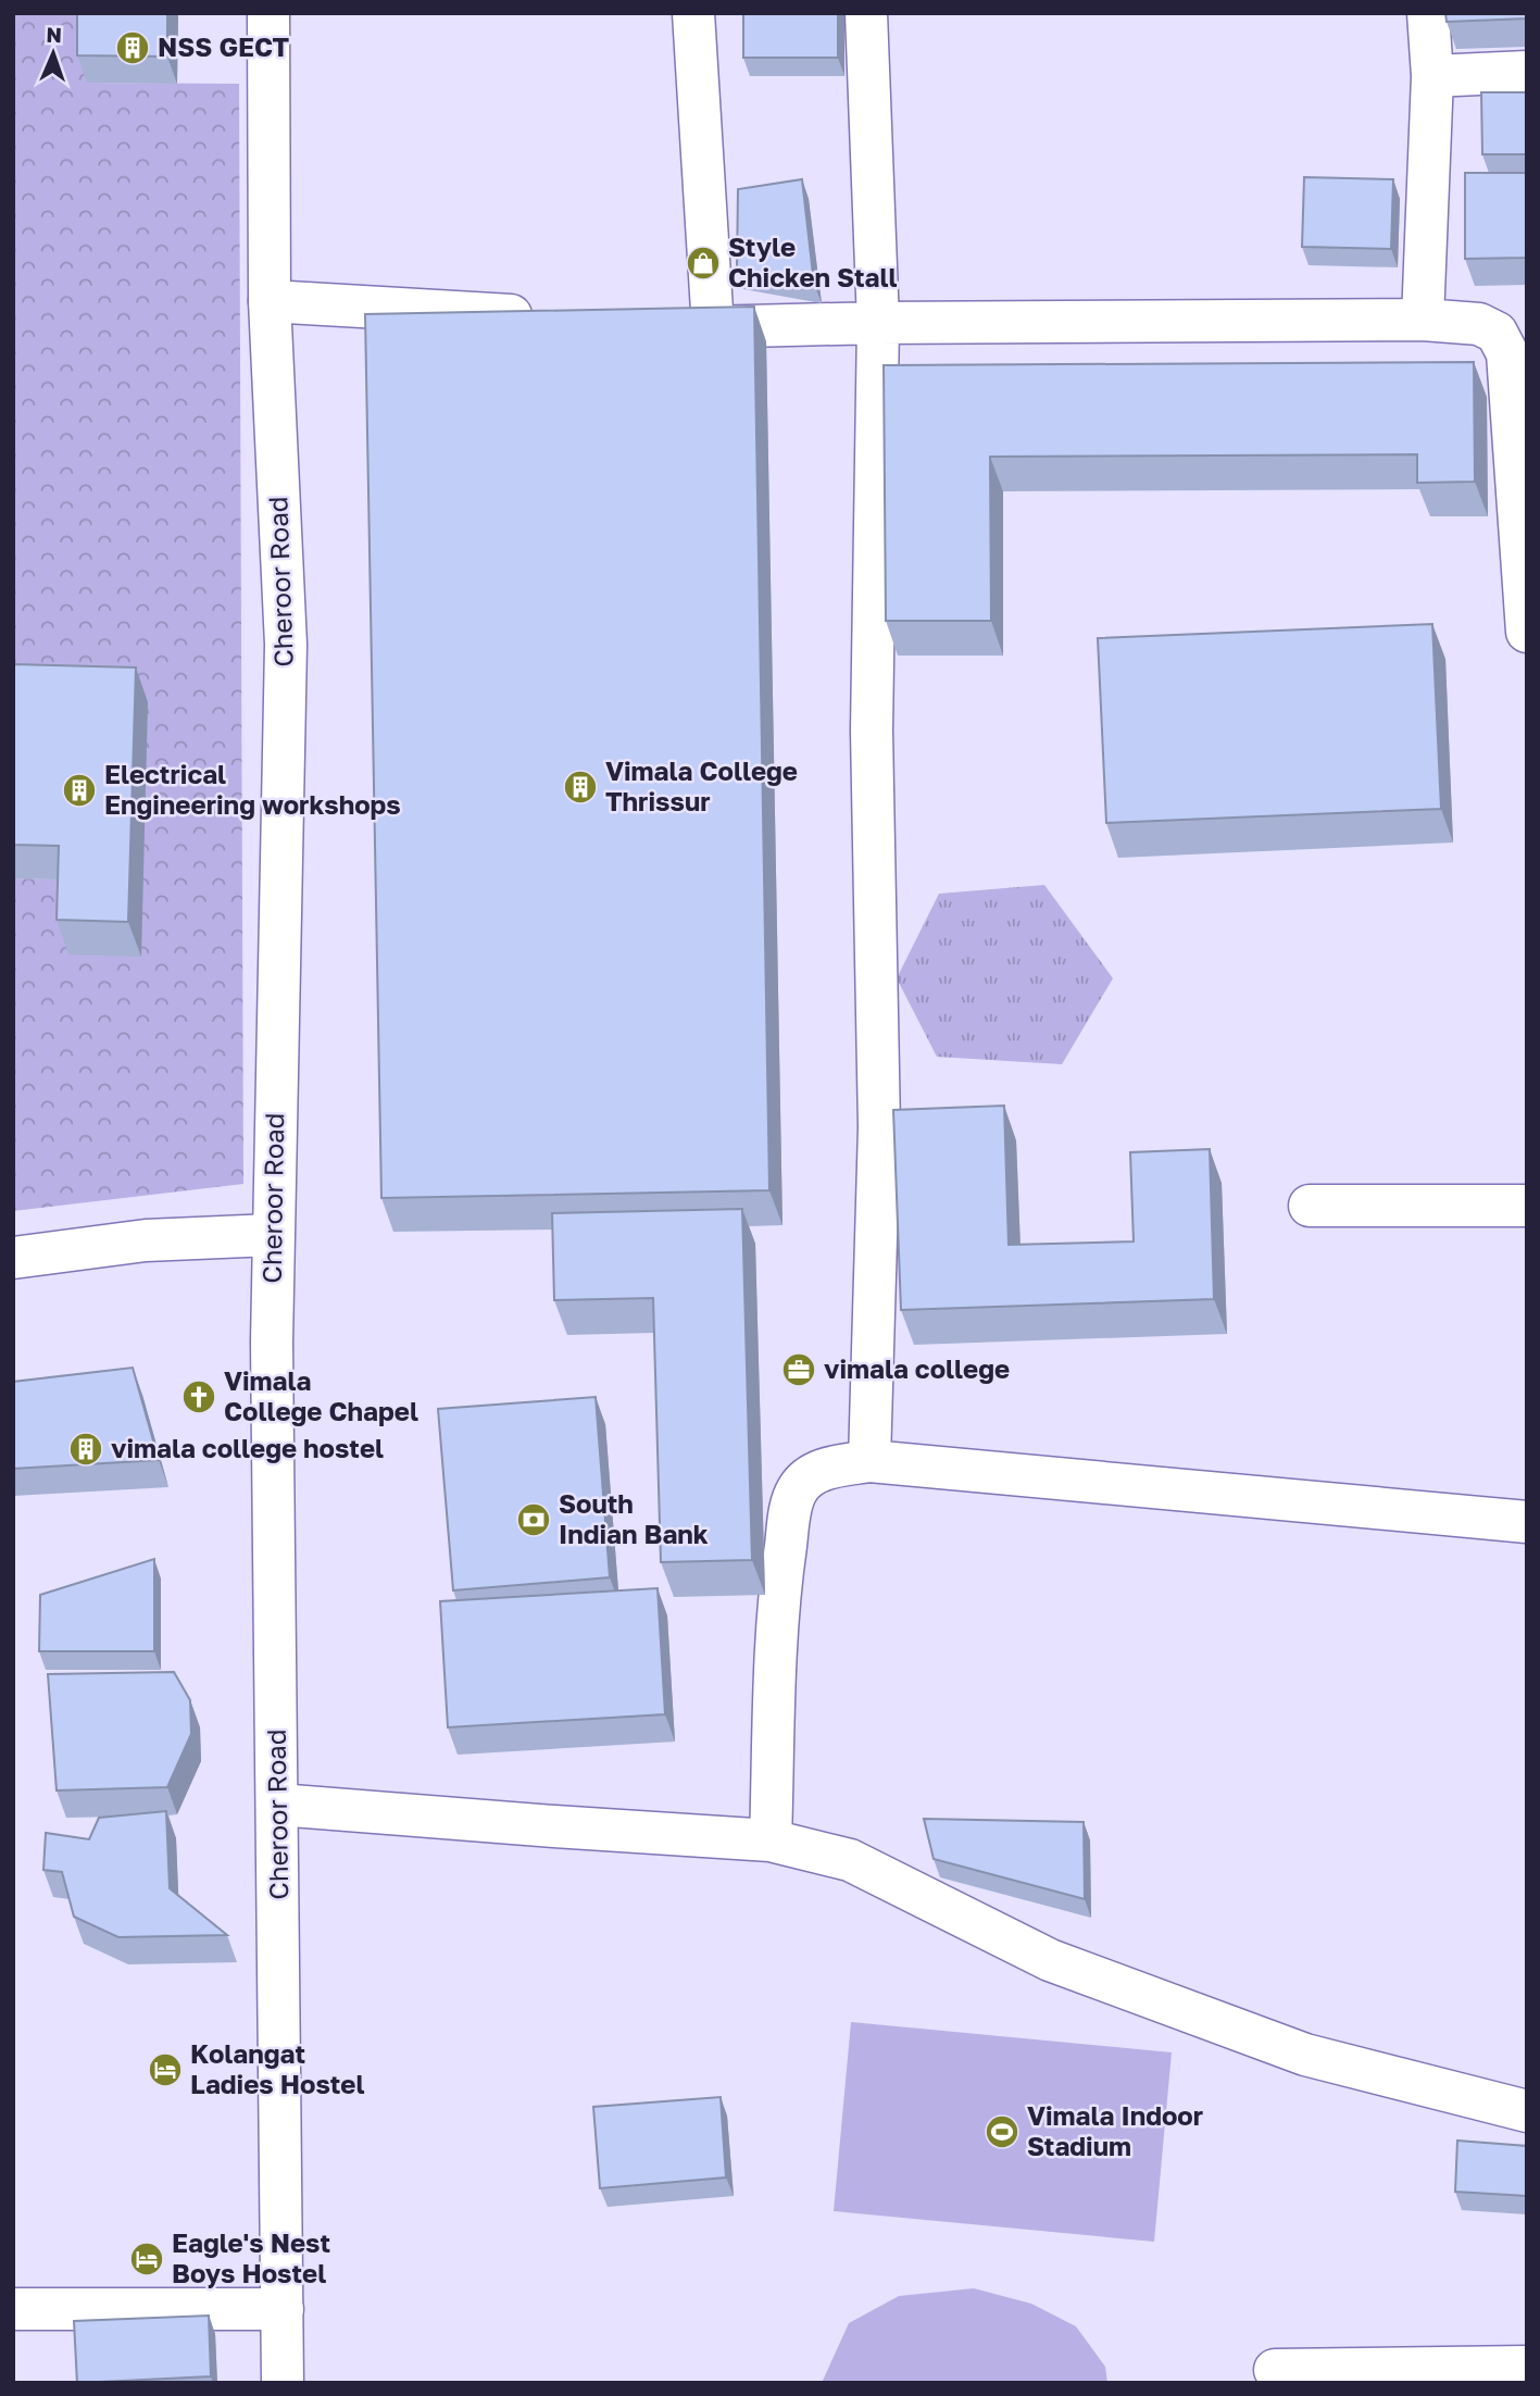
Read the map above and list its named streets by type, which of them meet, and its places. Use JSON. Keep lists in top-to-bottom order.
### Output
{
  "streets": {
    "street": ["Cheroor Road"]
  },
  "places": {
    "building": [
      "NSS GECT",
      "Vimala College Thrissur",
      "Electrical Engineering workshops",
      "vimala college hostel"
    ],
    "shop": ["Style Chicken Stall"],
    "office": ["vimala college"],
    "church": ["Vimala College Chapel"],
    "bank": ["South Indian Bank"],
    "hotel": ["Kolangat Ladies Hostel", "Eagle's Nest Boys Hostel"],
    "sports": ["Vimala Indoor Stadium"]
  },
  "north": "top"
}
